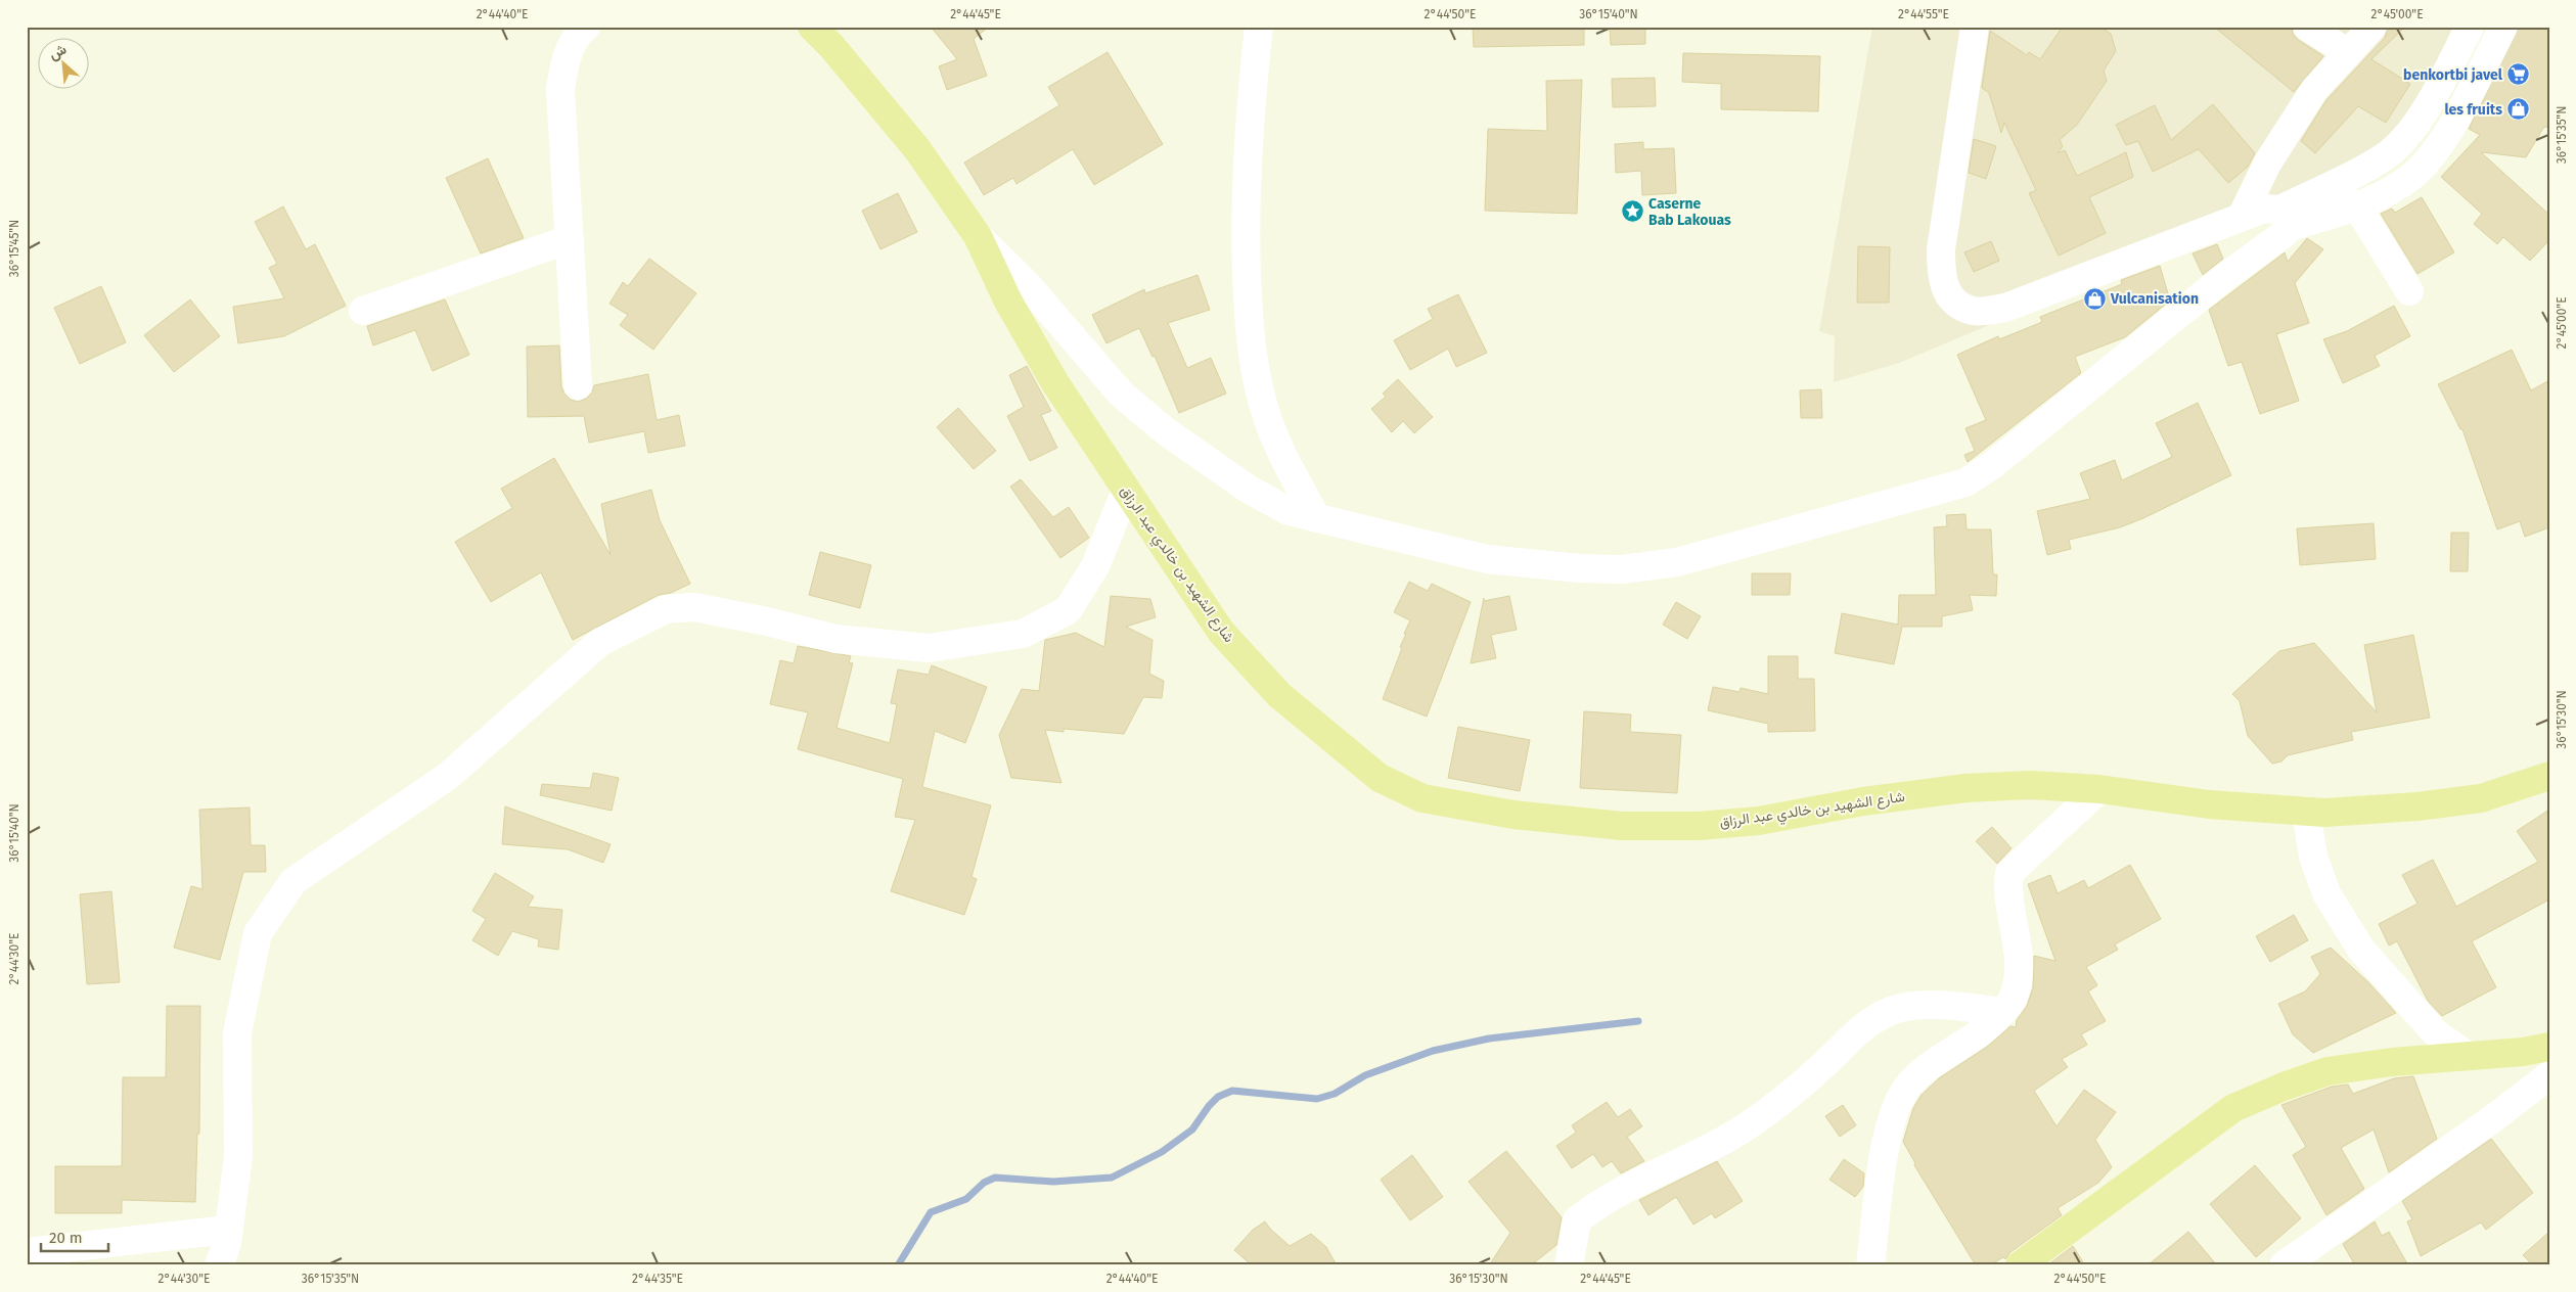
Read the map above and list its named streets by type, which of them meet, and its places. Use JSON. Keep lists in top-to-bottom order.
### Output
{
  "streets": {
    "main road": ["شارع الشهيد بن خالدي عبد الرزاق"]
  },
  "places": {
    "supermarket": ["benkortbi javel"],
    "shop": ["les fruits", "Vulcanisation"],
    "place": ["Caserne Bab Lakouas"]
  },
  "scale_bar": "20 m",
  "north": "top left",
  "coordinates": [
    "2°44'40\"E",
    "2°44'45\"E",
    "2°44'50\"E",
    "36°15'40\"N",
    "2°44'55\"E",
    "2°45'00\"E",
    "36°15'35\"N",
    "36°15'45\"N",
    "36°15'30\"N",
    "2°44'30\"E",
    "2°44'35\"E"
  ]
}
